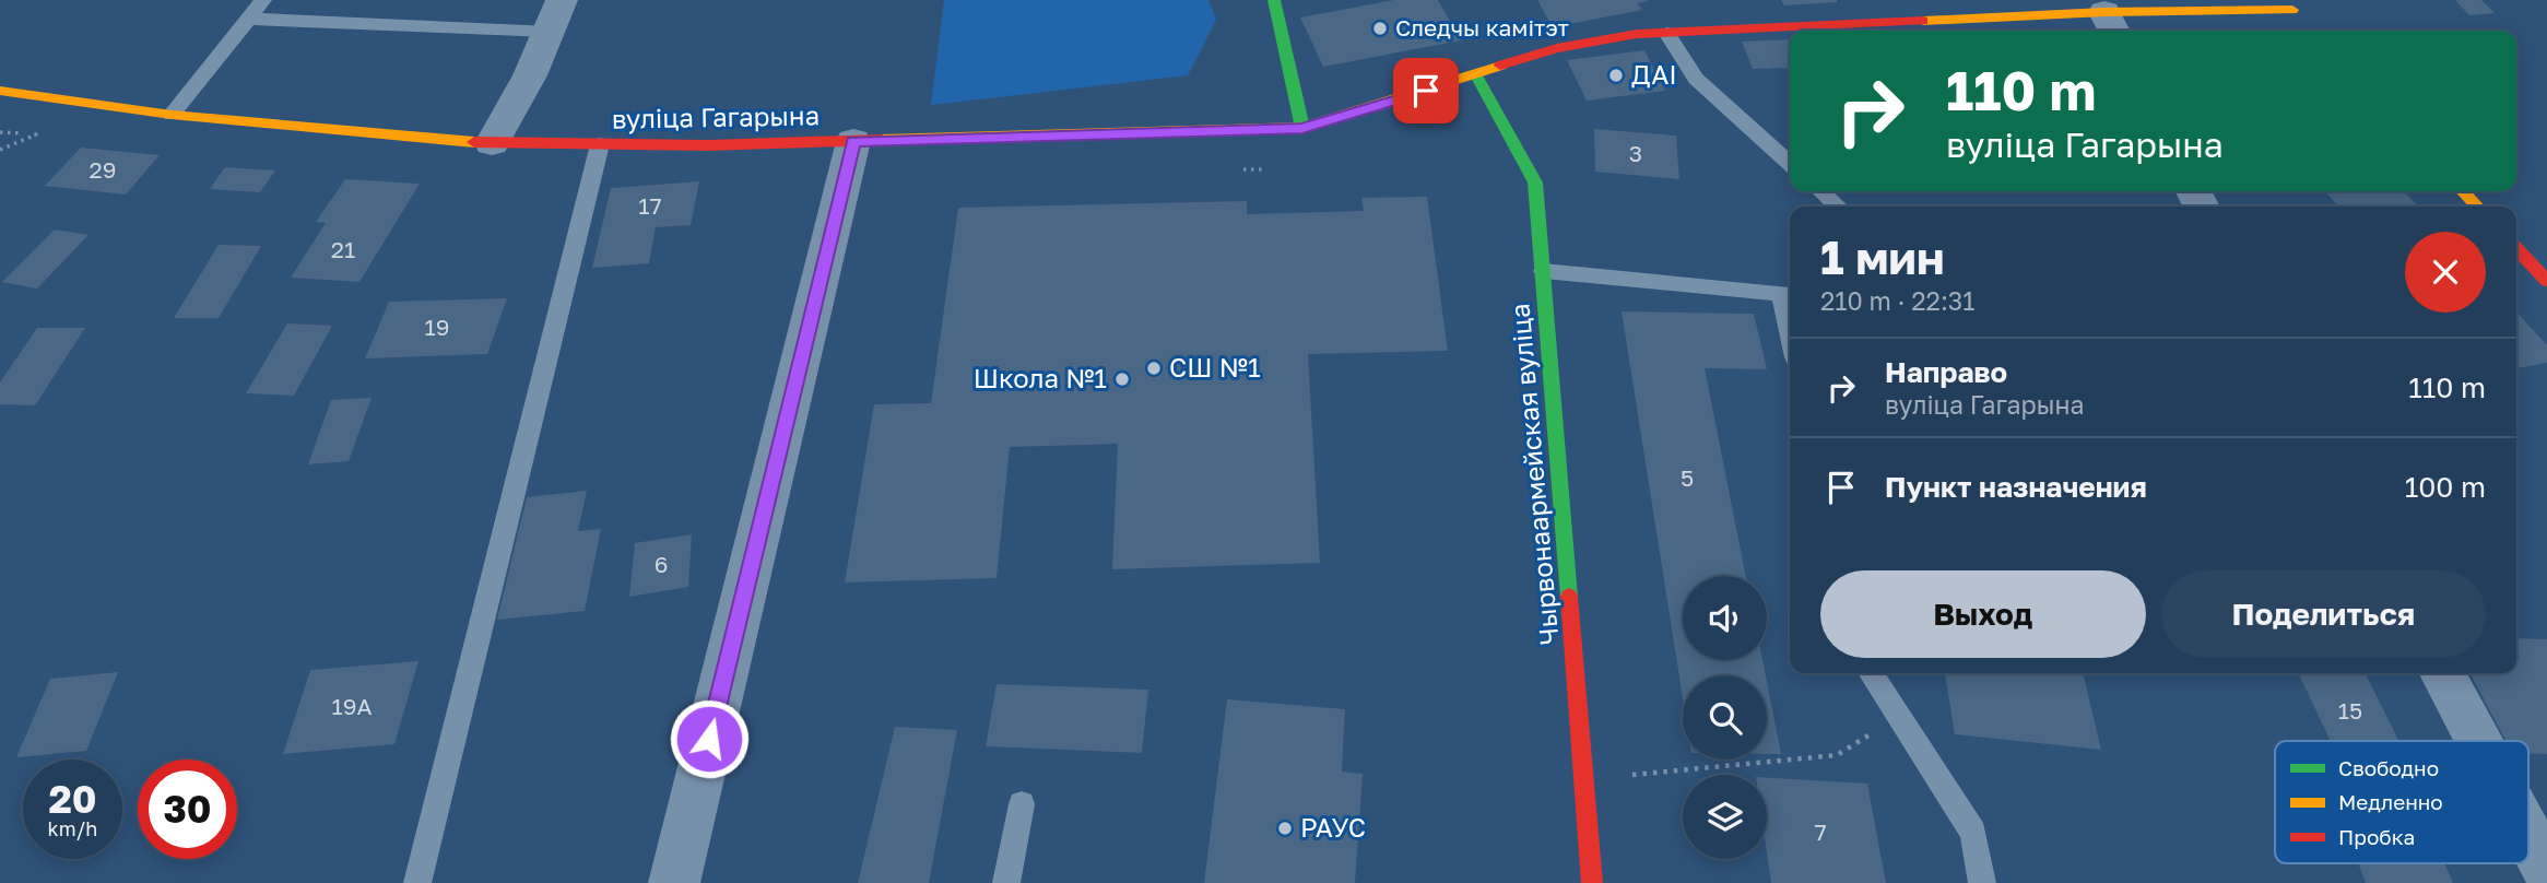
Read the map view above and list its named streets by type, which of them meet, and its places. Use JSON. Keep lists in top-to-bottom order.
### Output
{
  "streets": {
    "street": ["вуліца Гагарына", "Чырвонаармейская вуліца"]
  },
  "crossings": [
    ["вуліца Гагарына", "Чырвонаармейская вуліца"]
  ],
  "places": [
    "Следчы камітэт",
    "ДАІ",
    "СШ №1",
    "Школа №1",
    "РАУС"
  ],
  "house_numbers": [
    "3",
    "29",
    "17",
    "21",
    "19",
    "5",
    "6",
    "19А",
    "15",
    "7"
  ],
  "legend": ["Свободно", "Медленно", "Пробка"],
  "page": {
    "turn": ["110 m", "вуліца Гагарына"],
    "heading": ["1 мин", "210 m · 22:31"],
    "list": [
      {
        "name": "Направо",
        "note": "вуліца Гагарына",
        "value": "110 m"
      },
      {
        "name": "Пункт назначения",
        "value": "100 m"
      }
    ],
    "buttons": ["Выход", "Поделиться"],
    "speed": "20 km/h",
    "limit": "30"
  }
}
